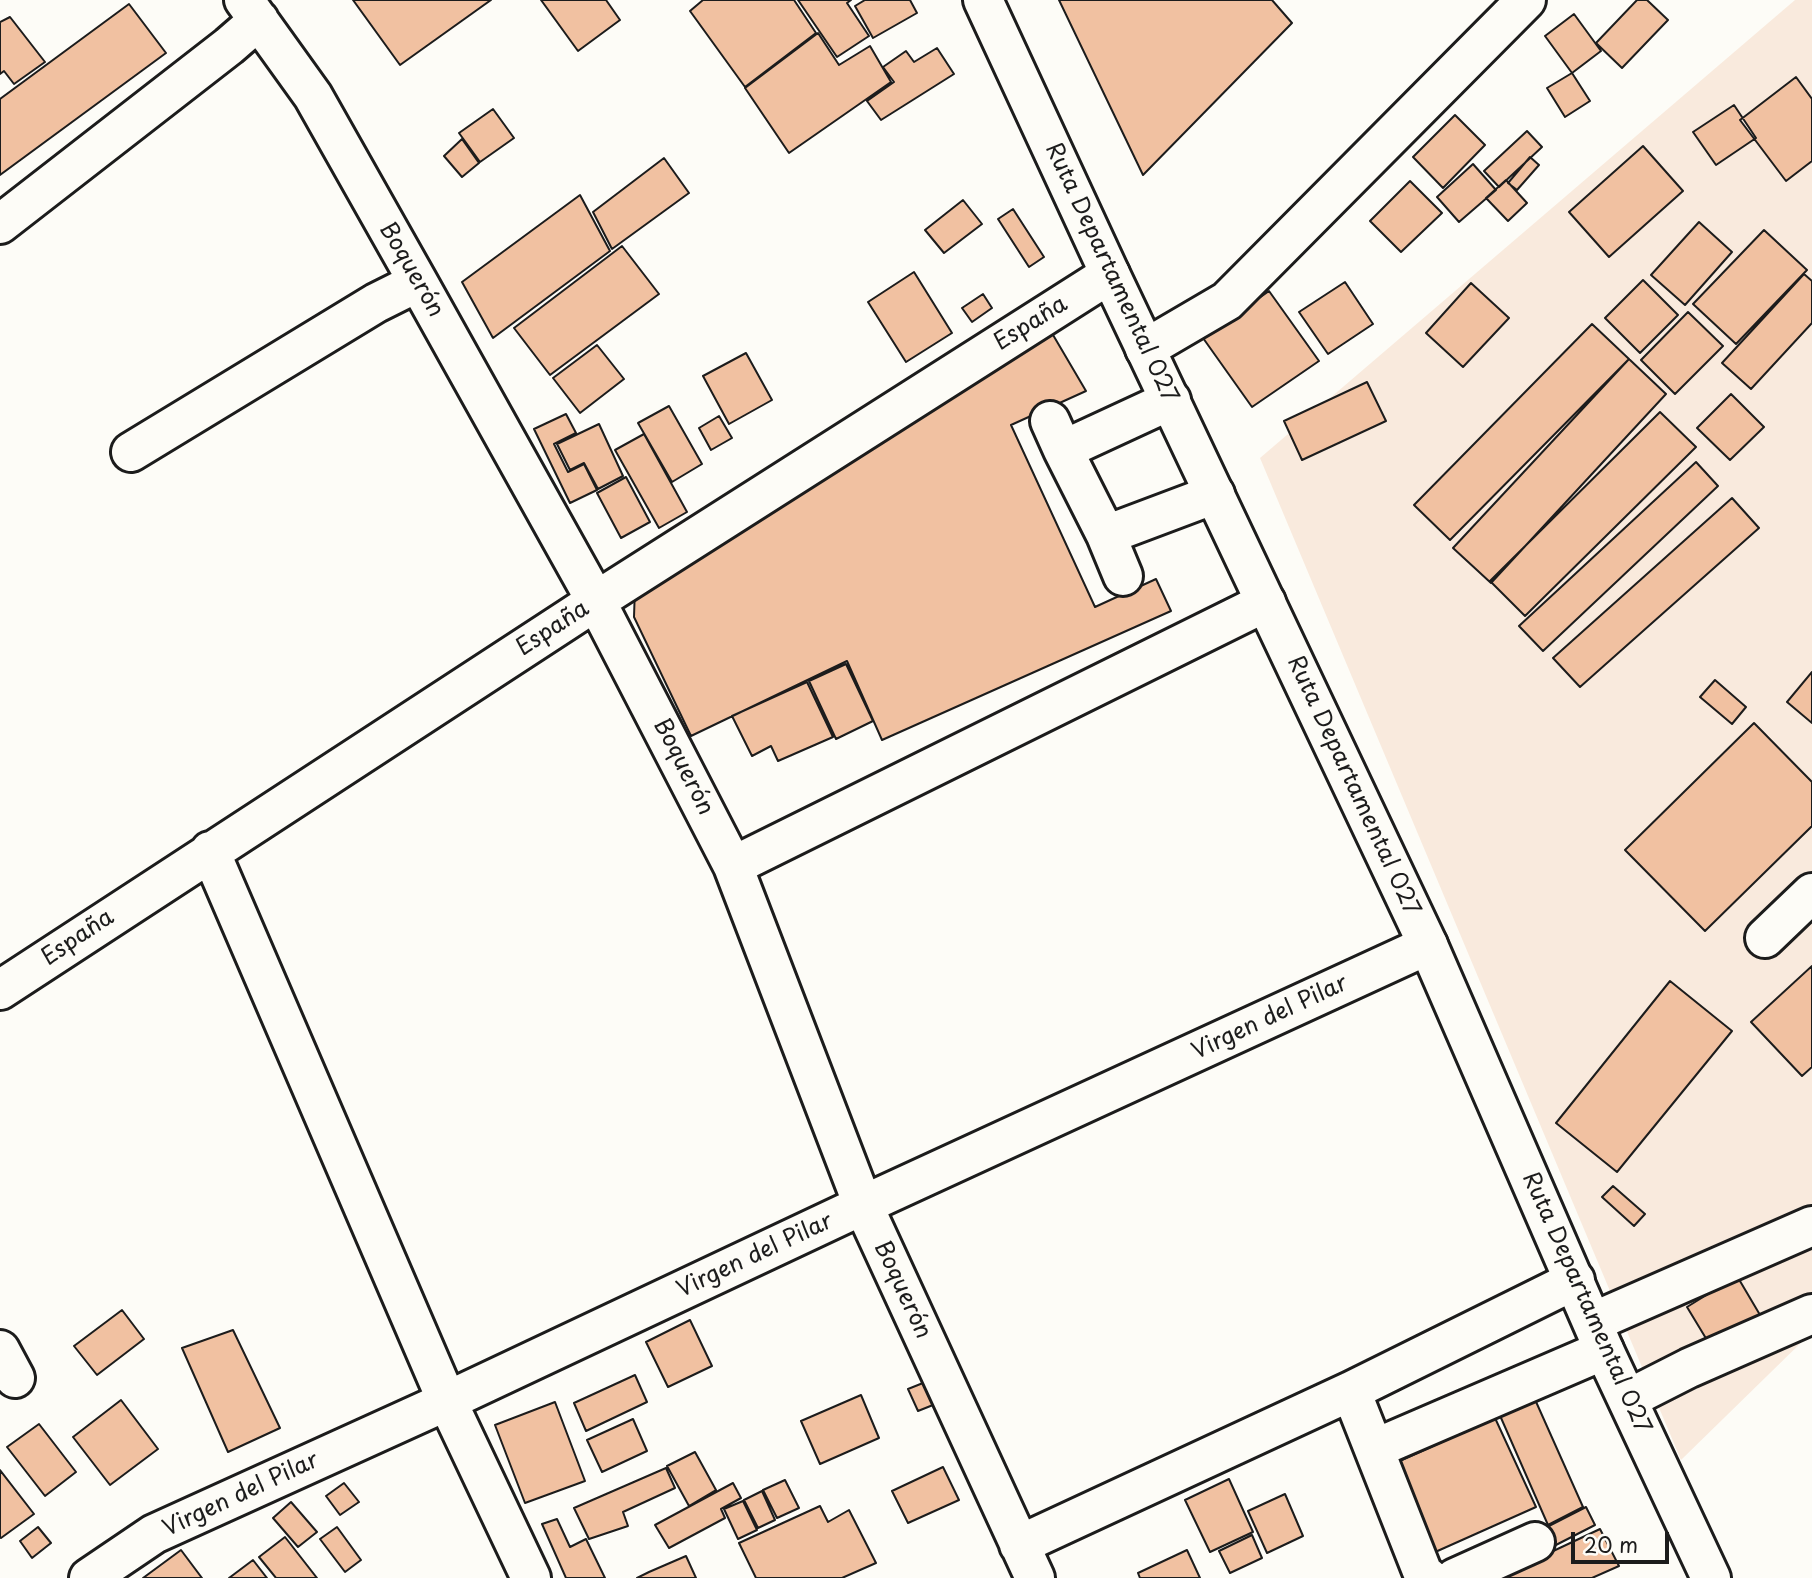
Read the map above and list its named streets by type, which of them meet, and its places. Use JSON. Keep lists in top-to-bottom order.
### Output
{
  "streets": {
    "street": [
      "Boquerón",
      "Ruta Departamental 027",
      "España",
      "Virgen del Pilar"
    ]
  },
  "crossings": [
    ["Boquerón", "España"],
    ["Boquerón", "Virgen del Pilar"],
    ["Ruta Departamental 027", "España"],
    ["Ruta Departamental 027", "Virgen del Pilar"]
  ],
  "scale_bar": "20 m"
}
